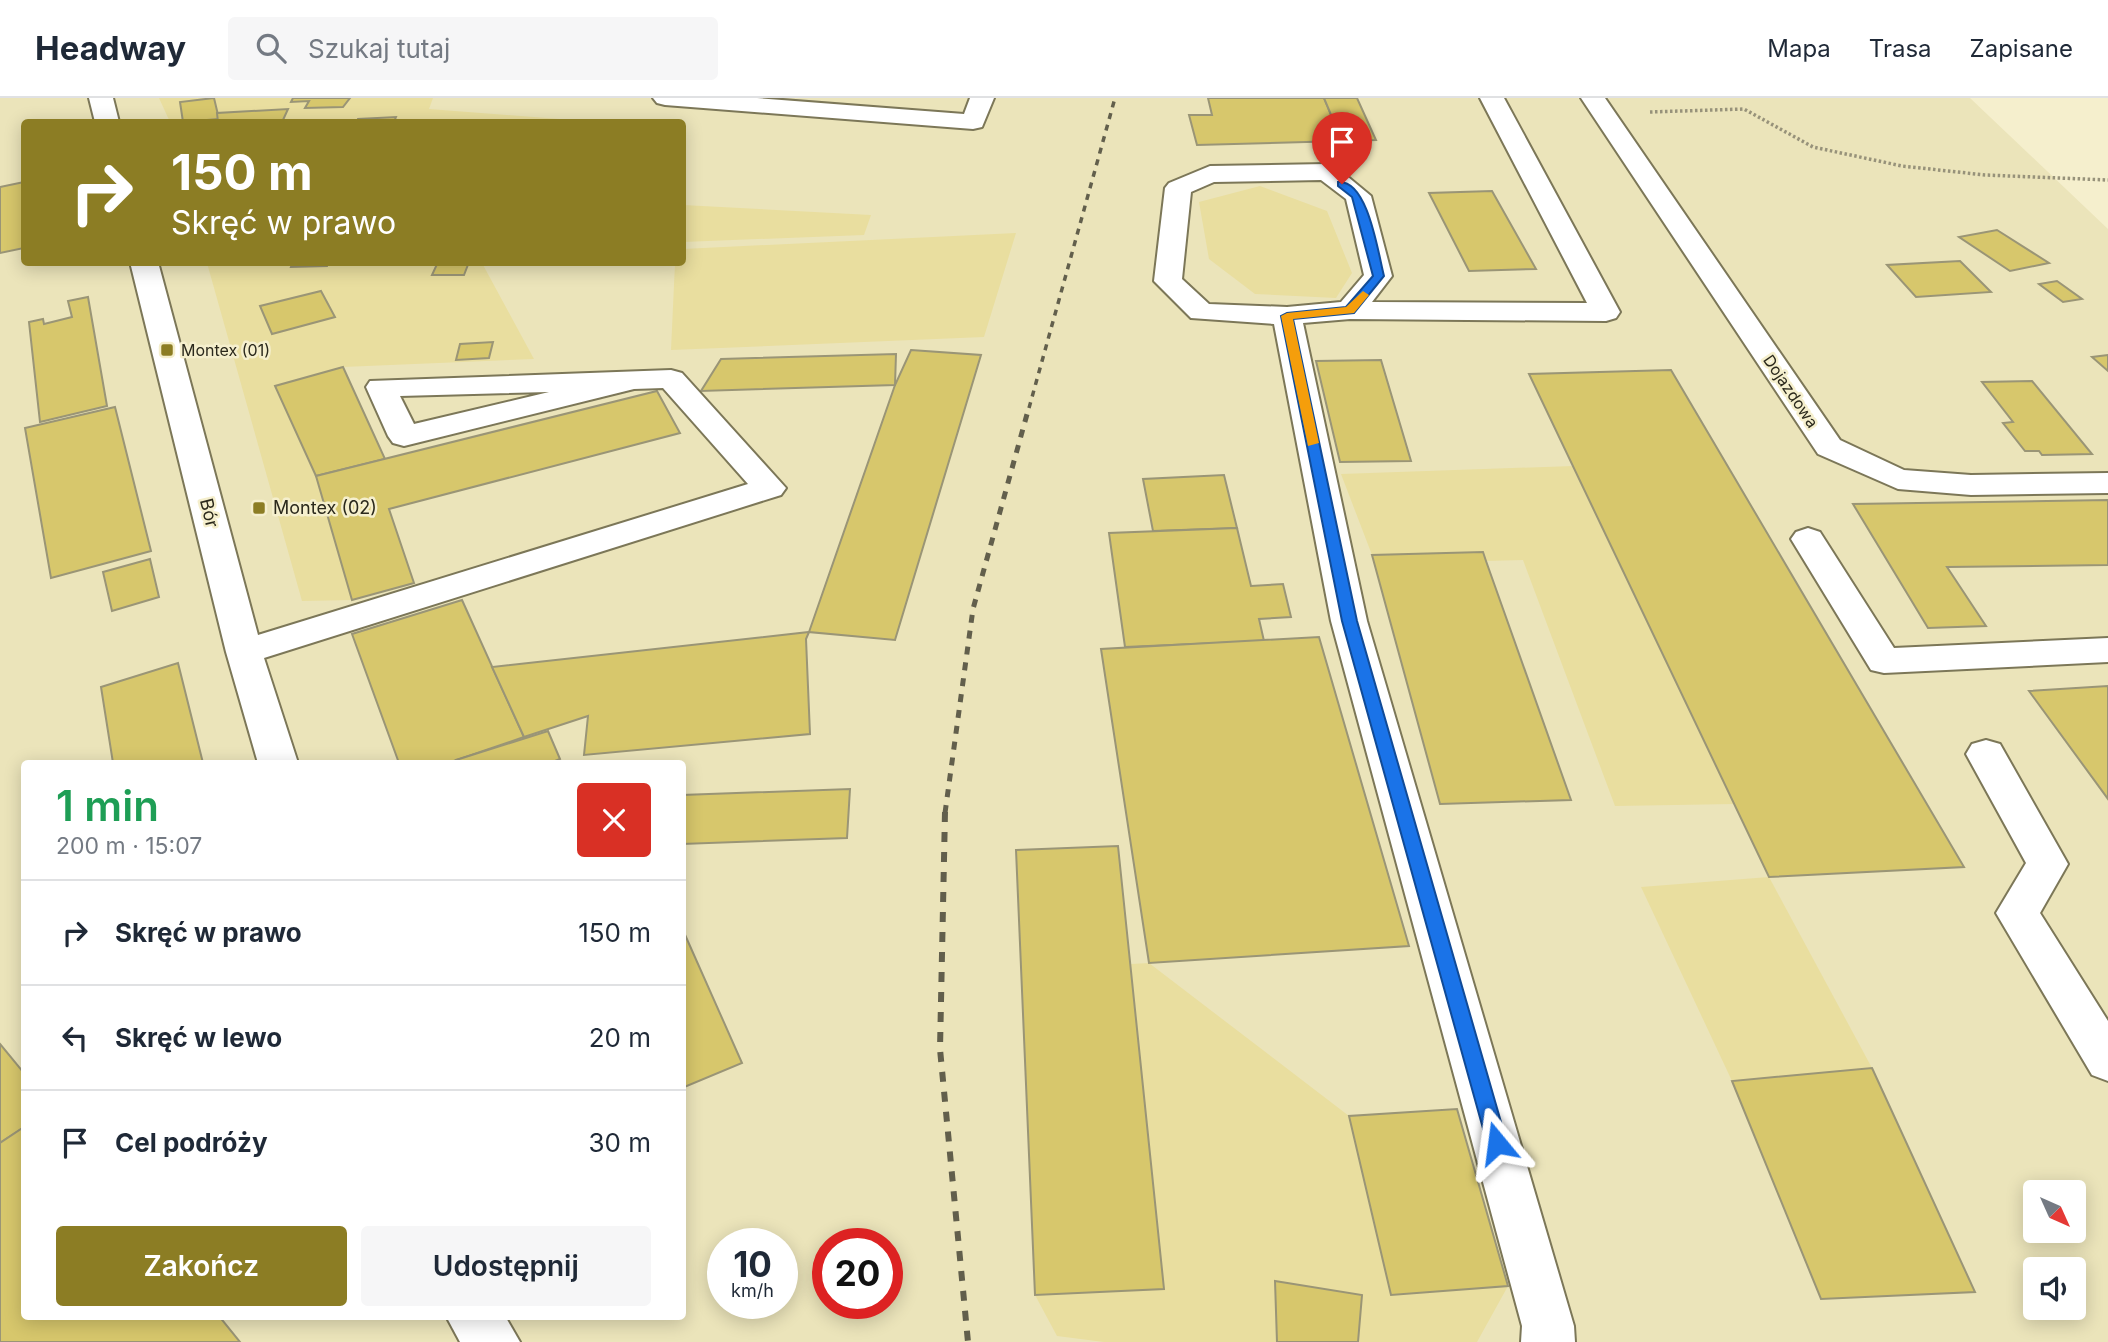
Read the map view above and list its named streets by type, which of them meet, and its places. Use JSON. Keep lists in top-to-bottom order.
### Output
{
  "streets": {
    "street": ["Dojazdowa", "Bór"]
  },
  "places": {
    "transit": ["Montex (01)", "Montex (02)"]
  },
  "north": "bottom right",
  "page": {
    "header": "Headway",
    "search": "Szukaj tutaj",
    "nav": ["Mapa", "Trasa", "Zapisane"],
    "turn": ["150 m", "Skręć w prawo"],
    "heading": ["1 min", "200 m · 15:07"],
    "list": [
      {
        "name": "Skręć w prawo",
        "value": "150 m"
      },
      {
        "name": "Skręć w lewo",
        "value": "20 m"
      },
      {
        "name": "Cel podróży",
        "value": "30 m"
      }
    ],
    "buttons": ["Zakończ", "Udostępnij"],
    "speed": "10 km/h",
    "limit": "20"
  }
}
